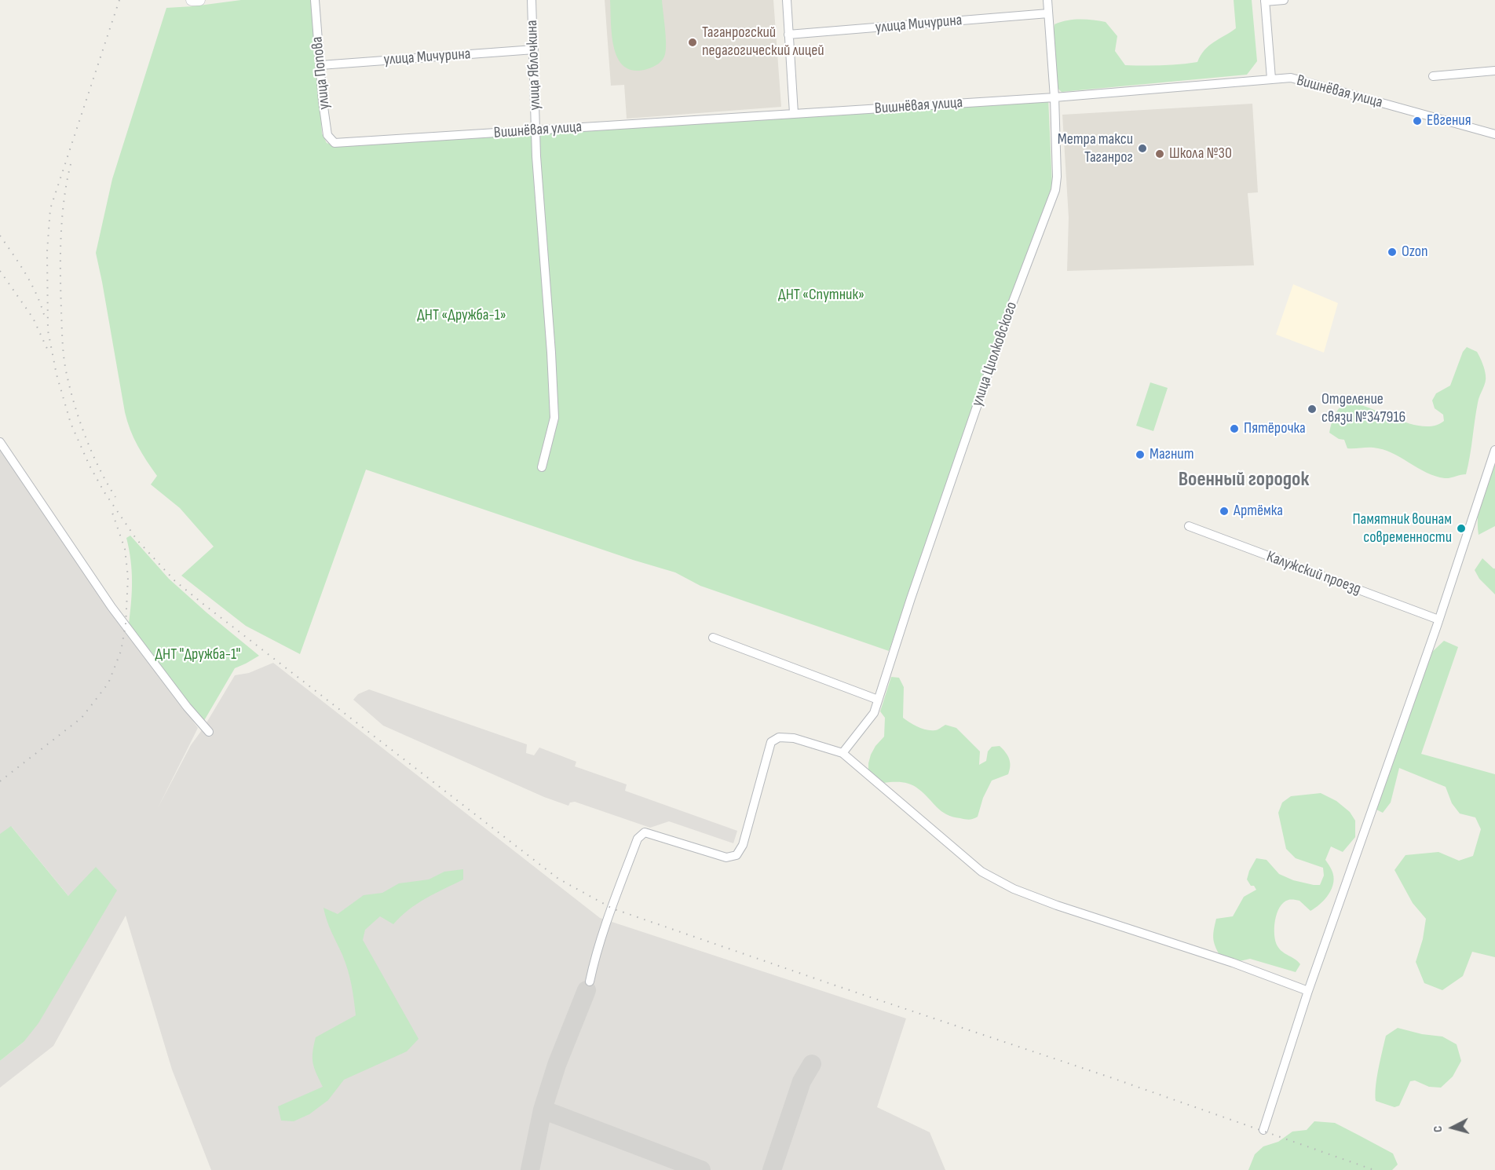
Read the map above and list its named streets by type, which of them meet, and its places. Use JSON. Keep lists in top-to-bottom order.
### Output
{
  "streets": {
    "street": [
      "улица Мичурина",
      "улица Яблочкина",
      "улица Попова",
      "Вишнёвая улица",
      "улица Циолковского",
      "Калужский проезд"
    ]
  },
  "crossings": [
    ["улица Мичурина", "улица Яблочкина"],
    ["улица Мичурина", "улица Попова"],
    ["улица Мичурина", "улица Циолковского"],
    ["улица Яблочкина", "Вишнёвая улица"],
    ["улица Попова", "Вишнёвая улица"],
    ["Вишнёвая улица", "улица Циолковского"]
  ],
  "districts": ["Военный городок"],
  "parks": ["ДНТ «Спутник»", "ДНТ «Дружба-1»", "ДНТ \"Дружба-1\""],
  "places": [
    "Таганрогский педагогический лицей",
    "Евгения",
    "Метра такси Таганрог",
    "Школа №30",
    "Ozon",
    "Отделение связи №347916",
    "Пятёрочка",
    "Магнит",
    "Артёмка",
    "Памятник воинам современности"
  ],
  "north": "left"
}
